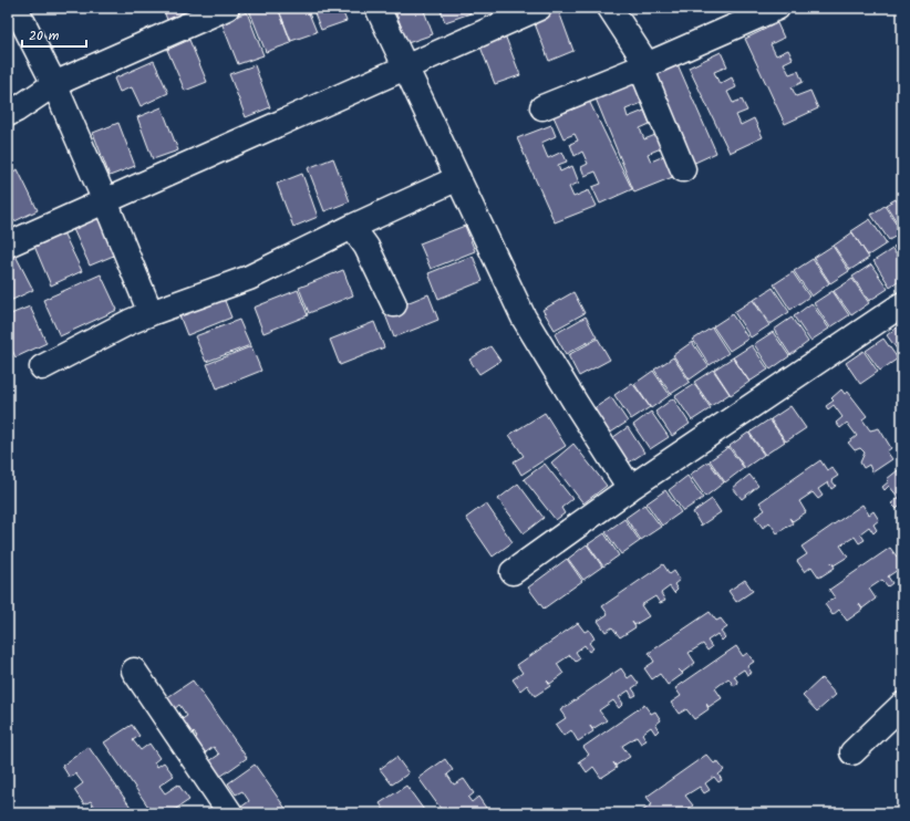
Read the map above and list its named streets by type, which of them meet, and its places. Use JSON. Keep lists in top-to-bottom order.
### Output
{
  "scale_bar": "20 m"
}
